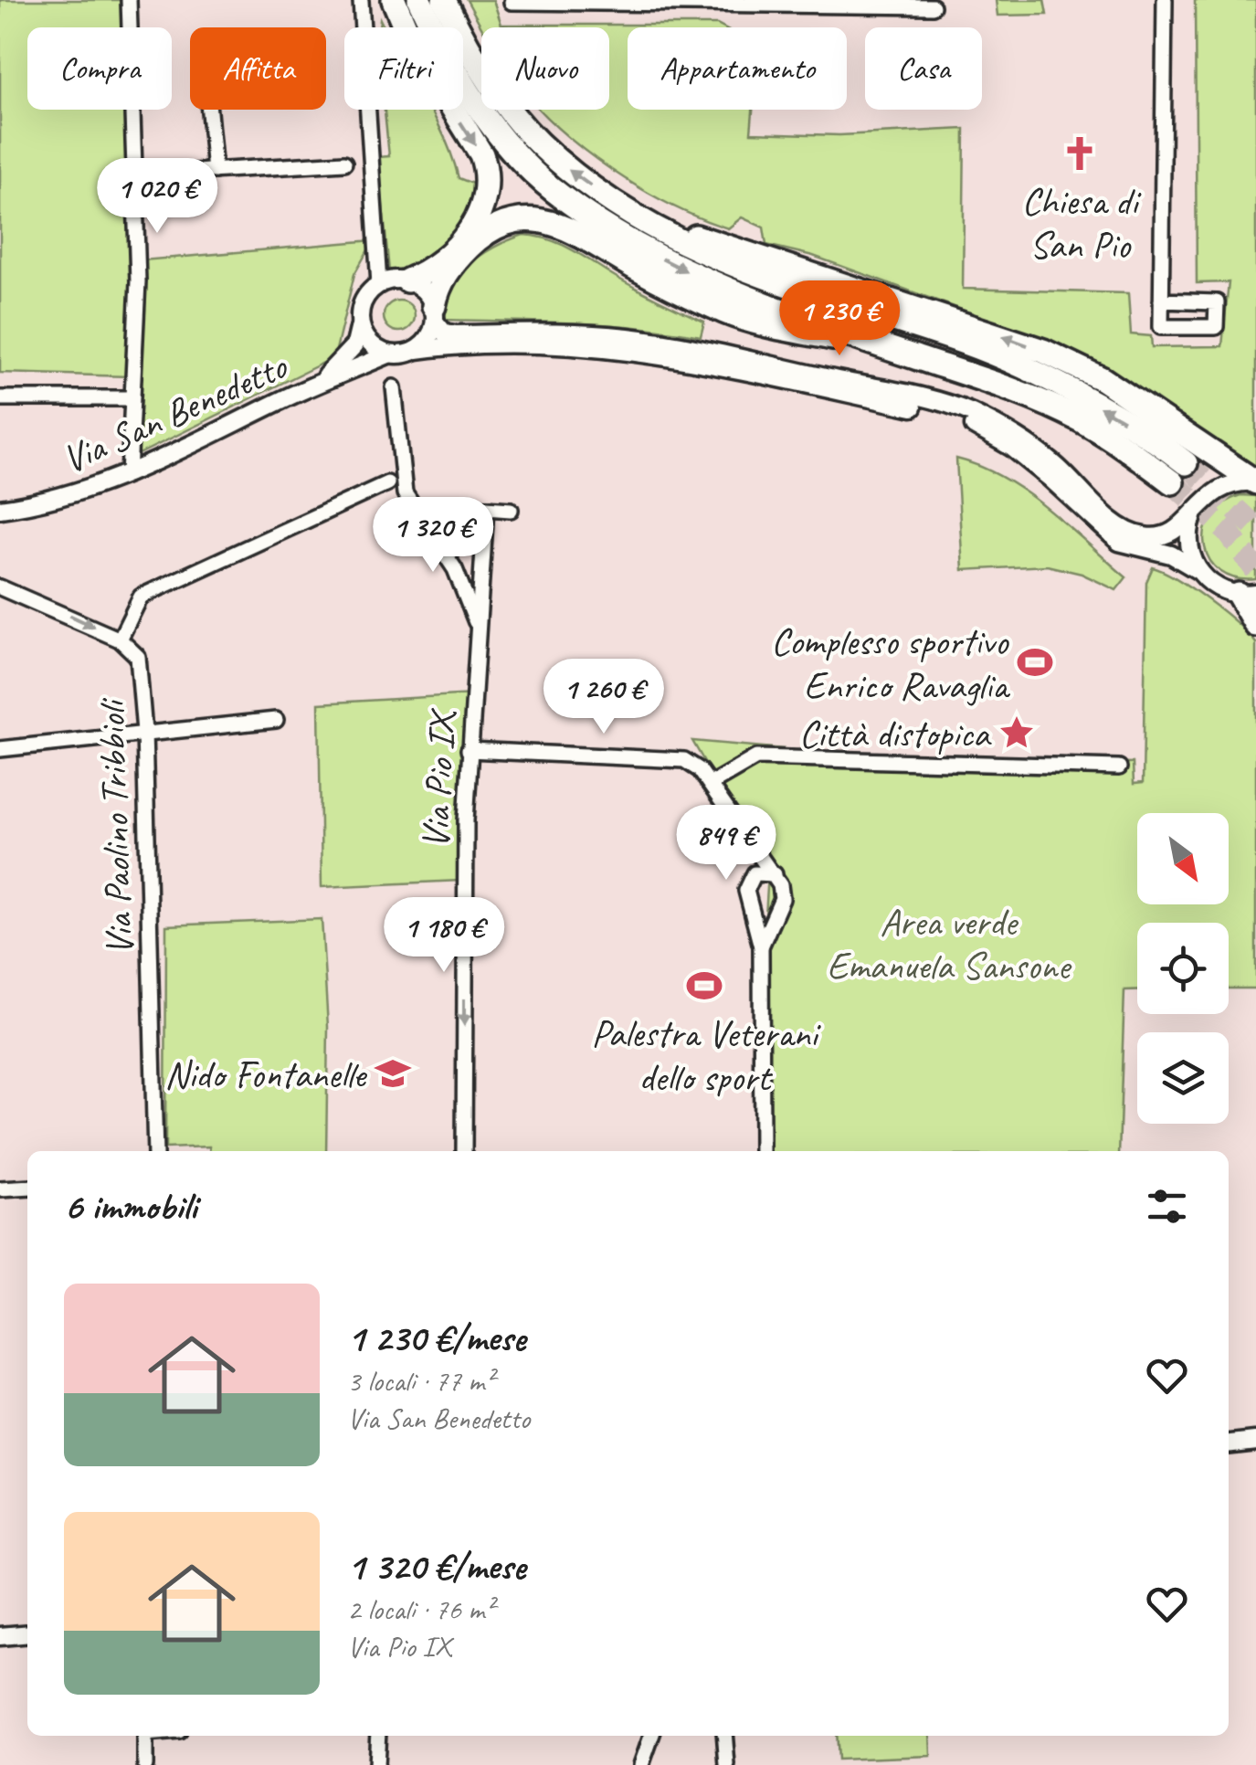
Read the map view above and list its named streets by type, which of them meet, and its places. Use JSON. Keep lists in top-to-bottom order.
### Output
{
  "streets": {
    "street": ["Via San Benedetto", "Via Pio IX", "Via Paolino Tribbioli"]
  },
  "one_way": ["Via Pio IX"],
  "parks": ["Area verde Emanuela Sansone"],
  "places": {
    "church": ["Chiesa di San Pio"],
    "sports": ["Complesso sportivo Enrico Ravaglia", "Palestra Veterani dello sport"],
    "place": ["Città distopica"],
    "school or university": ["Nido Fontanelle"]
  },
  "north": "bottom right",
  "page": {
    "chip": [
      "Compra",
      "Affitta",
      "Filtri",
      "Nuovo",
      "Appartamento",
      "Casa"
    ],
    "price": [
      "1 020 €",
      "1 230 €",
      "1 320 €",
      "1 260 €",
      "849 €",
      "1 180 €"
    ],
    "heading": "6 immobili",
    "list": [
      {
        "name": "1 230 €/mese",
        "note": "3 locali · 77 m² · Via San Benedetto"
      },
      {
        "name": "1 320 €/mese",
        "note": "2 locali · 76 m² · Via Pio IX"
      }
    ]
  }
}
